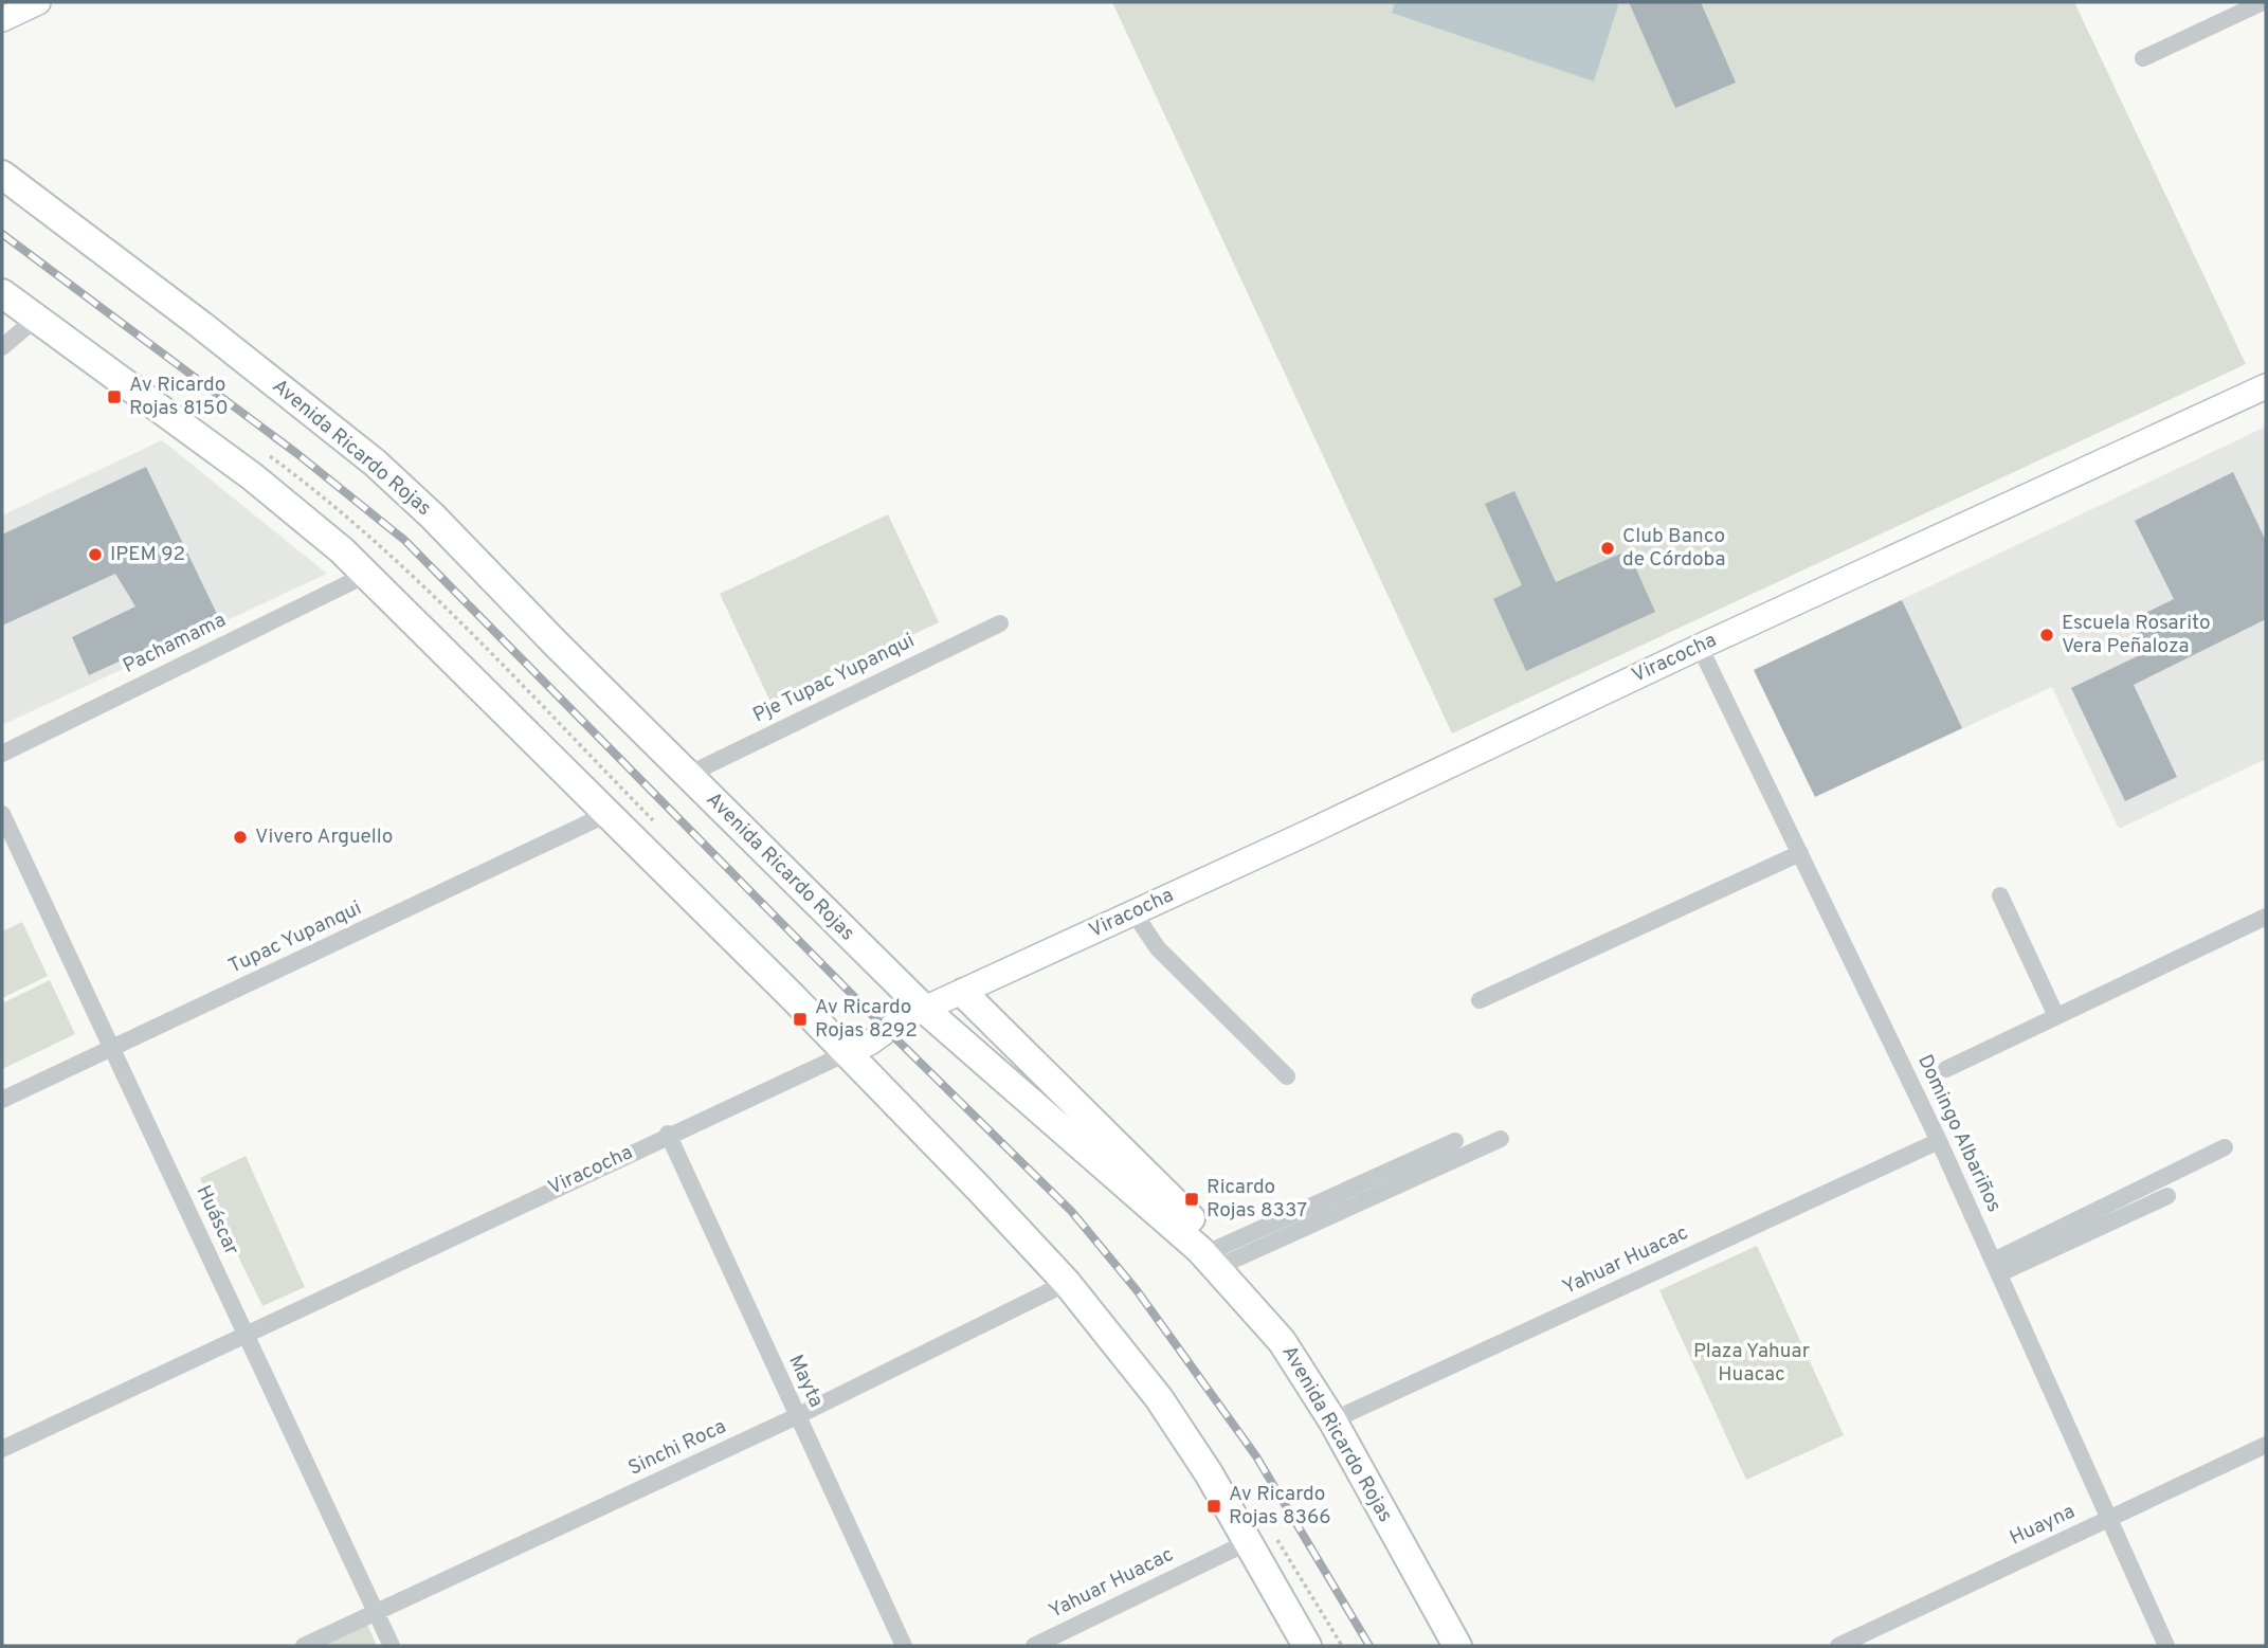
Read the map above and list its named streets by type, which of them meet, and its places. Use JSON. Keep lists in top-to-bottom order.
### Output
{
  "streets": {
    "main road": ["Avenida Ricardo Rojas", "Viracocha"],
    "street": [
      "Pachamama",
      "Pje Tupac Yupanqui",
      "Tupac Yupanqui",
      "Domingo Albariños",
      "Huáscar",
      "Yahuar Huacac",
      "Mayta",
      "Sinchi Roca",
      "Huayna"
    ]
  },
  "crossings": [
    ["Avenida Ricardo Rojas", "Viracocha"],
    ["Avenida Ricardo Rojas", "Pje Tupac Yupanqui"],
    ["Avenida Ricardo Rojas", "Yahuar Huacac"],
    ["Viracocha", "Domingo Albariños"],
    ["Viracocha", "Huáscar"],
    ["Viracocha", "Mayta"],
    ["Tupac Yupanqui", "Huáscar"],
    ["Domingo Albariños", "Yahuar Huacac"],
    ["Domingo Albariños", "Huayna"],
    ["Huáscar", "Sinchi Roca"],
    ["Mayta", "Sinchi Roca"]
  ],
  "parks": ["Plaza Yahuar Huacac"],
  "places": {
    "transit": [
      "Av Ricardo Rojas 8150",
      "Av Ricardo Rojas 8292",
      "Ricardo Rojas 8337",
      "Av Ricardo Rojas 8366"
    ],
    "other": [
      "Club Banco de Córdoba",
      "IPEM 92",
      "Escuela Rosarito Vera Peñaloza",
      "Vivero Arguello"
    ]
  }
}
